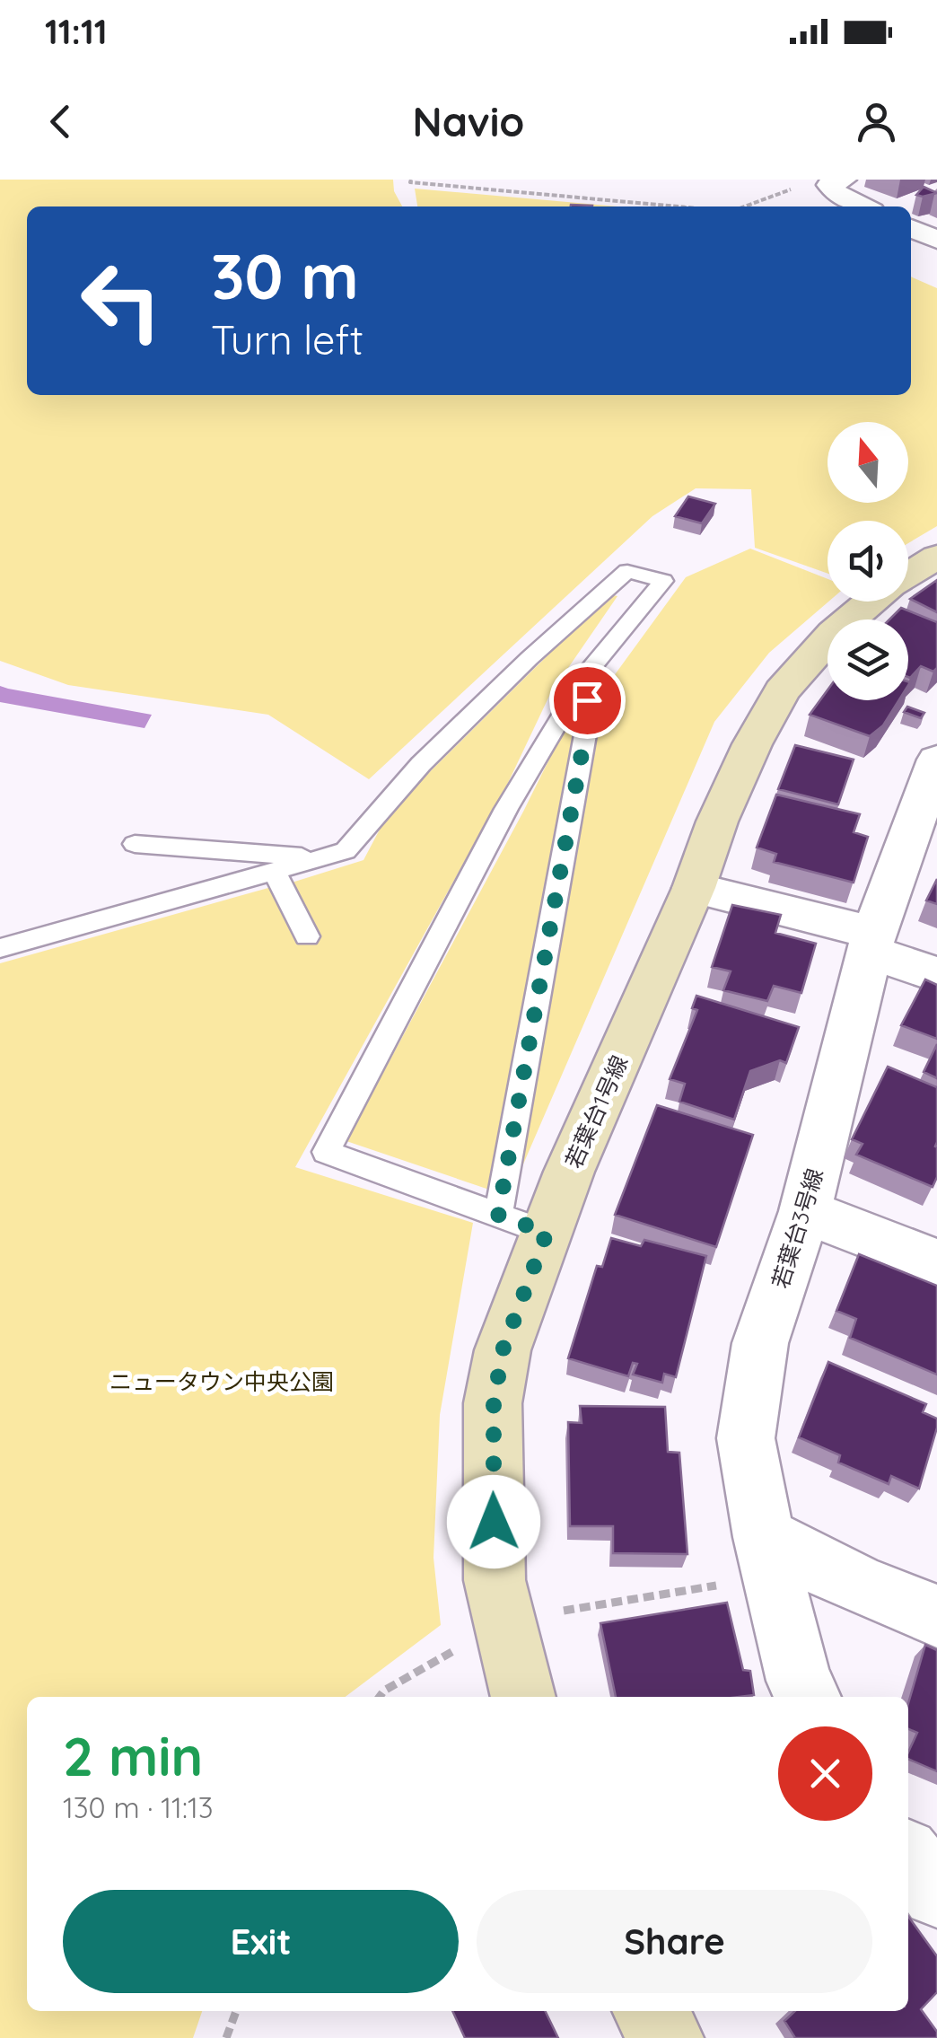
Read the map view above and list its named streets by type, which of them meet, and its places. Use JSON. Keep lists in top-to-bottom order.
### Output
{
  "streets": {
    "street": ["若葉台1号線", "若葉台3号線"]
  },
  "parks": ["ニュータウン中央公園"],
  "north": "top",
  "page": {
    "status": "11:11",
    "header": "Navio",
    "turn": ["30 m", "Turn left"],
    "heading": ["2 min", "130 m · 11:13"],
    "buttons": ["Exit", "Share"]
  }
}
